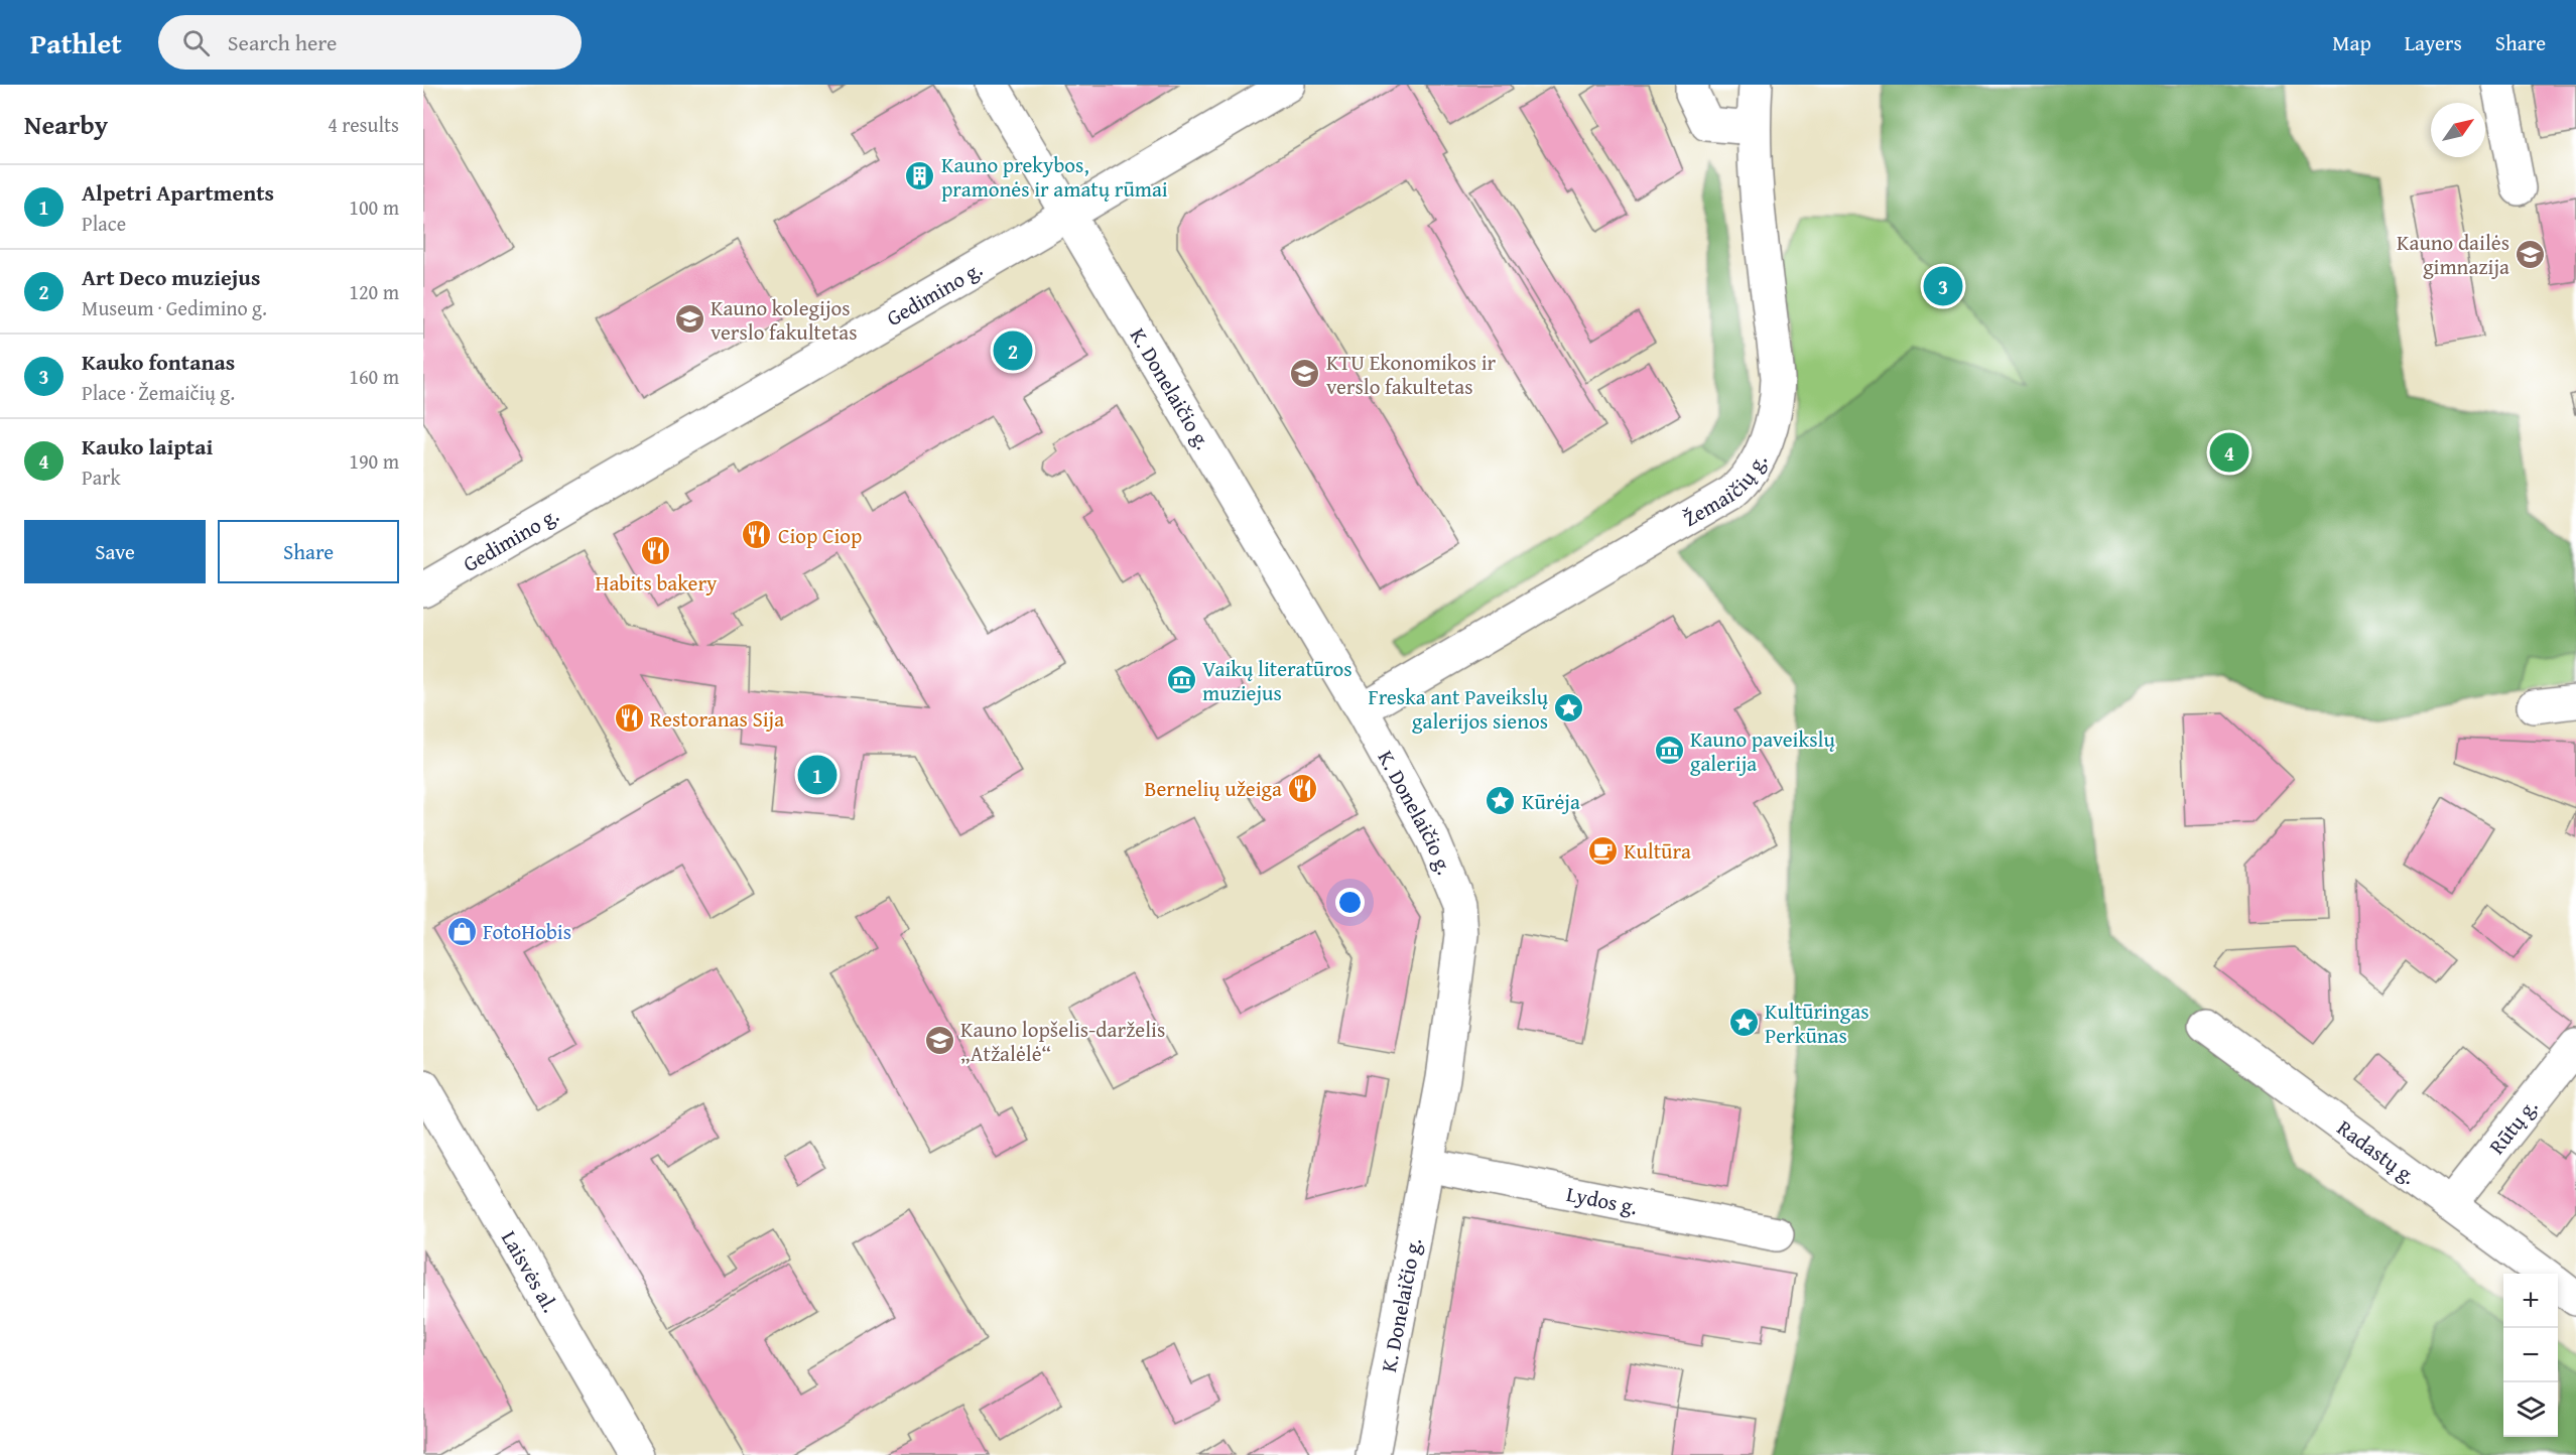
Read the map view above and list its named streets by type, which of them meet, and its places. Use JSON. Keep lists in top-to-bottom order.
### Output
{
  "streets": {
    "street": [
      "Gedimino g.",
      "K. Donelaičio g.",
      "Žemaičių g.",
      "Rūtų g.",
      "Radastų g.",
      "Lydos g.",
      "Laisvės al."
    ]
  },
  "crossings": [
    ["Gedimino g.", "K. Donelaičio g."],
    ["K. Donelaičio g.", "Žemaičių g."],
    ["K. Donelaičio g.", "Lydos g."],
    ["Rūtų g.", "Radastų g."]
  ],
  "places": {
    "building": ["Kauno prekybos, pramonės ir amatų rūmai"],
    "school or university": [
      "Kauno dailės gimnazija",
      "Kauno kolegijos verslo fakultetas",
      "KTU Ekonomikos ir verslo fakultetas",
      "Kauno lopšelis-darželis „Atžalėlė“"
    ],
    "restaurant": [
      "Ciop Ciop",
      "Habits bakery",
      "Restoranas Sija",
      "Bernelių užeiga"
    ],
    "museum": ["Vaikų literatūros muziejus", "Kauno paveikslų galerija"],
    "place": ["Freska ant Paveikslų galerijos sienos", "Kūrėja", "Kultūringas Perkūnas"],
    "cafe": ["Kultūra"],
    "shop": ["FotoHobis"]
  },
  "north": "top right",
  "page": {
    "header": "Pathlet",
    "search": "Search here",
    "nav": ["Map", "Layers", "Share"],
    "heading": ["Nearby", "4 results"],
    "list": [
      {
        "mark": "1",
        "name": "Alpetri Apartments",
        "note": "Place",
        "value": "100 m"
      },
      {
        "mark": "2",
        "name": "Art Deco muziejus",
        "note": "Museum · Gedimino g.",
        "value": "120 m"
      },
      {
        "mark": "3",
        "name": "Kauko fontanas",
        "note": "Place · Žemaičių g.",
        "value": "160 m"
      },
      {
        "mark": "4",
        "name": "Kauko laiptai",
        "note": "Park",
        "value": "190 m"
      }
    ],
    "pins": [
      "3",
      "2",
      "4",
      "1"
    ],
    "buttons": ["Save", "Share"],
    "map_buttons": ["+", "−"]
  }
}
